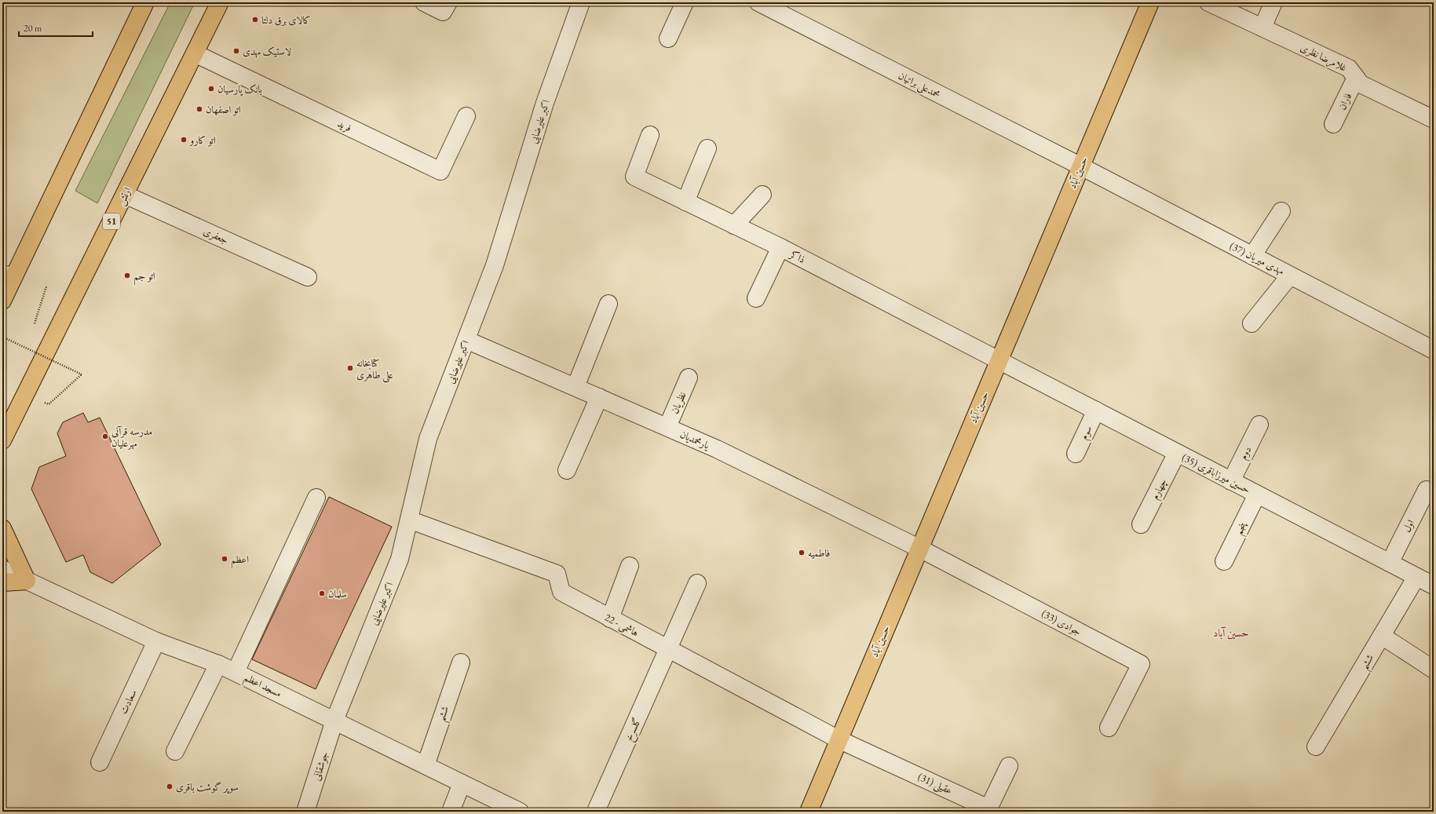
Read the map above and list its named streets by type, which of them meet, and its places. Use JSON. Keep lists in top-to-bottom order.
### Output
{
  "streets": {
    "main road": ["حسین آباد", "ارتش", "51"],
    "street": [
      "غلامرضا نظری",
      "محمدعلی براتیان",
      "فاران",
      "اکبر علیرضایی",
      "فرید",
      "جعفری",
      "ذاکر",
      "مهدی میریان (37)",
      "نظریان",
      "سوم",
      "یارمحمدیان",
      "دوم",
      "حسین میرزاباقری (35)",
      "چهارم",
      "اول",
      "پنجم",
      "جوادی (33)",
      "هاشمی - 22",
      "ششم",
      "مسجد اعظم",
      "سعادت",
      "گلسرخ",
      "جوشقانی",
      "عقیلی (31)"
    ]
  },
  "crossings": [
    ["غلامرضا نظری", "فاران"],
    ["محمدعلی براتیان", "حسین آباد"],
    ["محمدعلی براتیان", "مهدی میریان (37)"],
    ["اکبر علیرضایی", "یارمحمدیان"],
    ["اکبر علیرضایی", "هاشمی - 22"],
    ["اکبر علیرضایی", "مسجد اعظم"],
    ["اکبر علیرضایی", "جوشقانی"],
    ["فرید", "ارتش"],
    ["حسین آباد", "ذاکر"],
    ["حسین آباد", "مهدی میریان (37)"],
    ["حسین آباد", "یارمحمدیان"],
    ["حسین آباد", "حسین میرزاباقری (35)"],
    ["حسین آباد", "جوادی (33)"],
    ["حسین آباد", "هاشمی - 22"],
    ["حسین آباد", "عقیلی (31)"],
    ["ارتش", "جعفری"],
    ["ذاکر", "حسین میرزاباقری (35)"],
    ["نظریان", "یارمحمدیان"],
    ["سوم", "حسین میرزاباقری (35)"],
    ["یارمحمدیان", "جوادی (33)"],
    ["دوم", "حسین میرزاباقری (35)"],
    ["حسین میرزاباقری (35)", "چهارم"],
    ["حسین میرزاباقری (35)", "اول"],
    ["حسین میرزاباقری (35)", "پنجم"],
    ["حسین میرزاباقری (35)", "ششم"],
    ["هاشمی - 22", "گلسرخ"],
    ["هاشمی - 22", "عقیلی (31)"],
    ["ششم", "مسجد اعظم"],
    ["مسجد اعظم", "سعادت"],
    ["مسجد اعظم", "جوشقانی"]
  ],
  "districts": ["حسین آباد"],
  "places": [
    "کالای برق دلتا",
    "لاستیک مهدی",
    "بانک پارسیان",
    "اتو اصفهان",
    "اتو کارو",
    "اتو جم",
    "کتابخانه علی طاهری",
    "مدرسه قرآنی مهرعلیان",
    "فاطمیه",
    "اعظم",
    "سلمان",
    "سوپر گوشت باقری"
  ],
  "scale_bar": "20 m"
}
